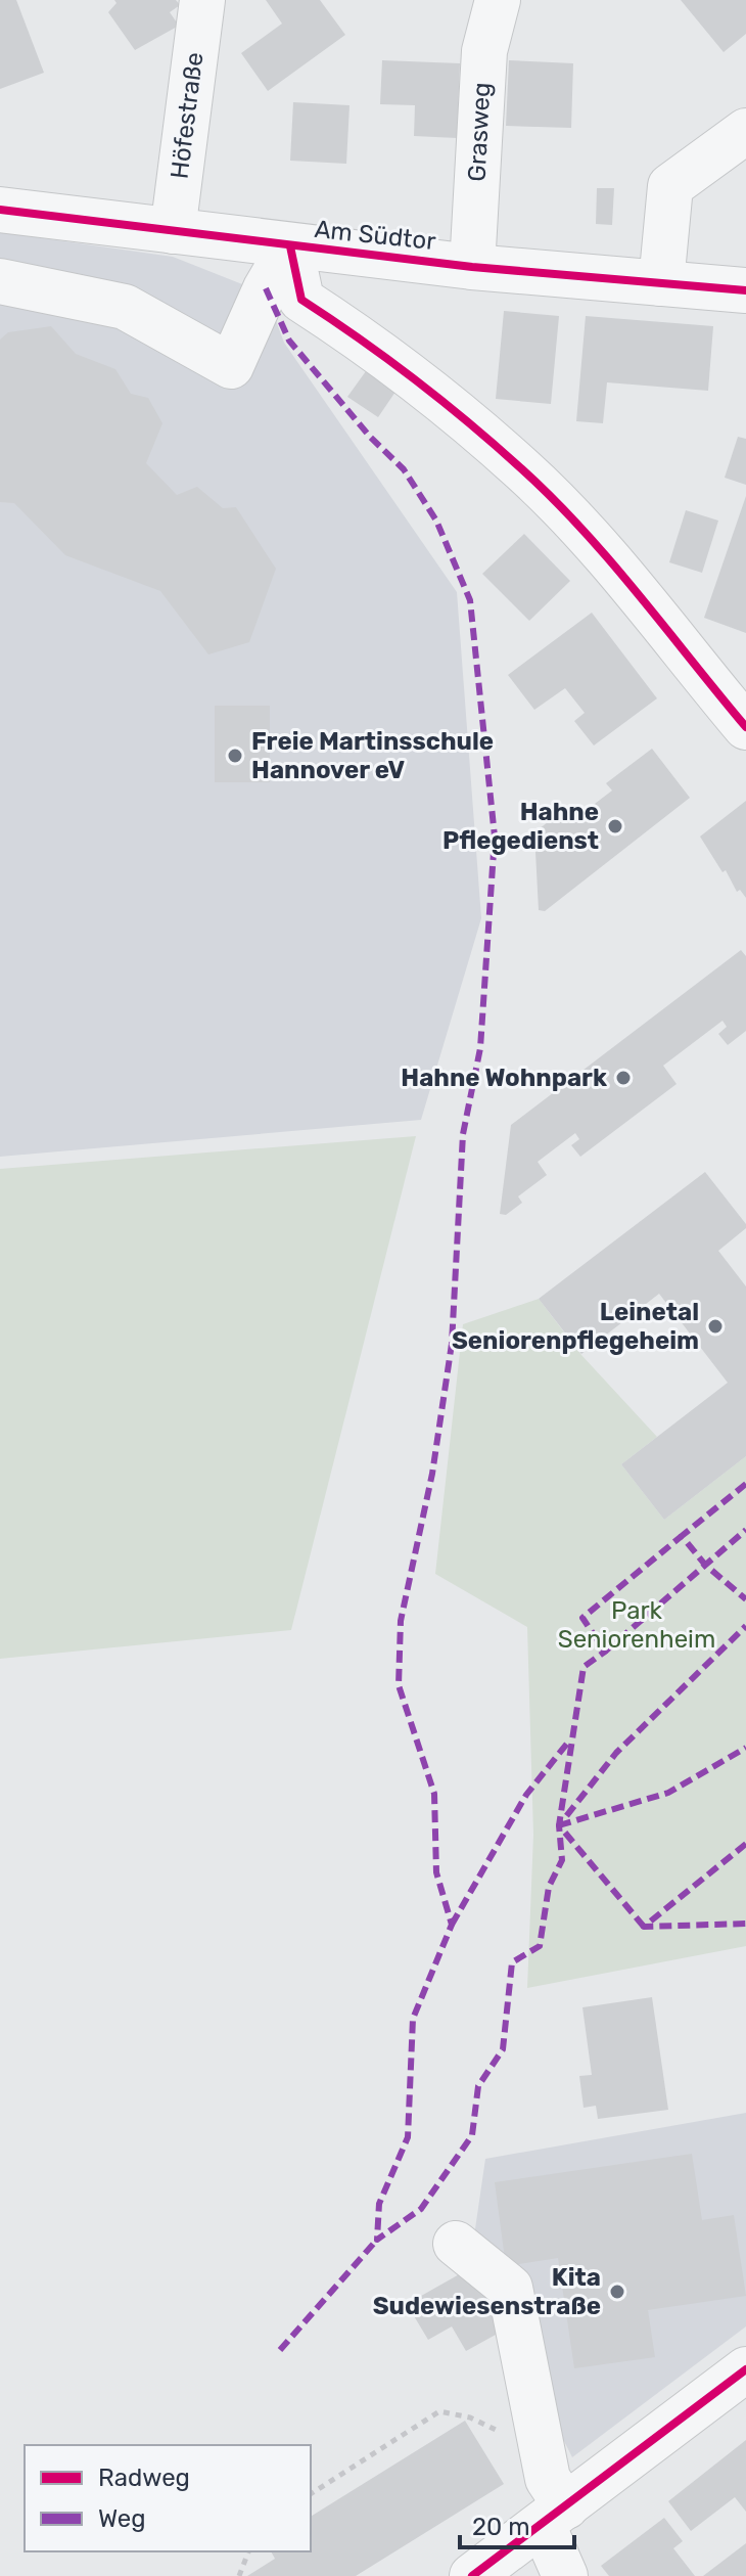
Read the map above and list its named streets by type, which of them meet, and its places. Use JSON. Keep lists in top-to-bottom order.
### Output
{
  "streets": {
    "street": ["Höfestraße", "Grasweg", "Am Südtor"]
  },
  "crossings": [
    ["Höfestraße", "Am Südtor"],
    ["Grasweg", "Am Südtor"]
  ],
  "parks": ["Park Seniorenheim"],
  "places": [
    "Freie Martinsschule Hannover eV",
    "Hahne Pflegedienst",
    "Hahne Wohnpark",
    "Leinetal Seniorenpflegeheim",
    "Kita Sudewiesenstraße"
  ],
  "legend": ["Radweg", "Weg"],
  "scale_bar": "20 m"
}
